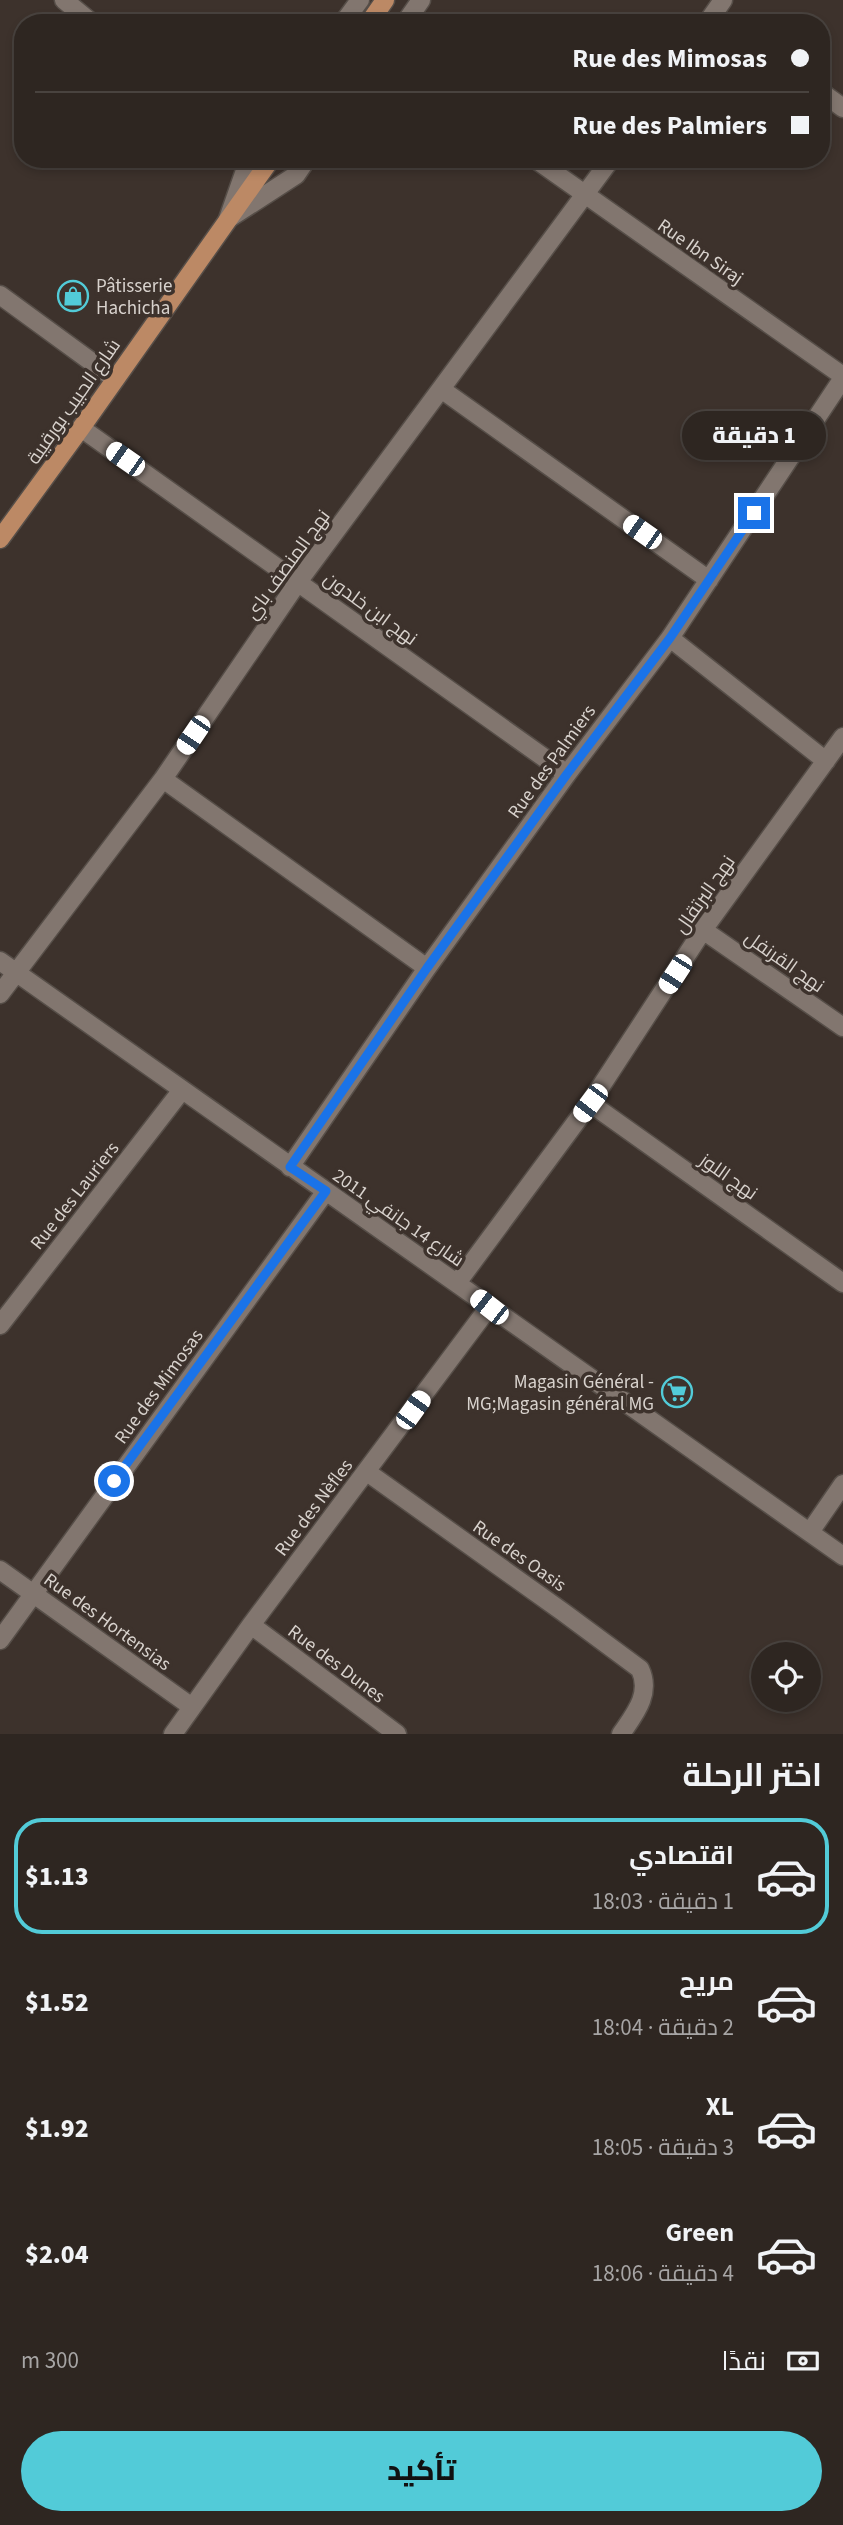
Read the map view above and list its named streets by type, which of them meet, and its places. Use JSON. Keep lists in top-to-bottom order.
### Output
{
  "streets": {
    "main road": ["شارع الحبيب بورقيبة"],
    "street": [
      "Rue Ibn Siraj",
      "نهج المنصف باي",
      "نهج ابن خلدون",
      "Rue des Palmiers",
      "نهج البرتقال",
      "نهج القرنفل",
      "نهج اللوز",
      "Rue des Lauriers",
      "شارع 14 جانفي 2011",
      "Rue des Mimosas",
      "Rue des Nèfles",
      "Rue des Oasis",
      "Rue des Hortensias",
      "Rue des Dunes"
    ]
  },
  "crossings": [
    ["Rue Ibn Siraj", "نهج المنصف باي"],
    ["Rue Ibn Siraj", "Rue des Palmiers"],
    ["شارع الحبيب بورقيبة", "نهج ابن خلدون"],
    ["نهج المنصف باي", "نهج ابن خلدون"],
    ["نهج المنصف باي", "شارع 14 جانفي 2011"],
    ["نهج ابن خلدون", "Rue des Palmiers"],
    ["Rue des Palmiers", "شارع 14 جانفي 2011"],
    ["نهج البرتقال", "نهج القرنفل"],
    ["نهج البرتقال", "نهج اللوز"],
    ["نهج البرتقال", "شارع 14 جانفي 2011"],
    ["Rue des Lauriers", "شارع 14 جانفي 2011"],
    ["شارع 14 جانفي 2011", "Rue des Mimosas"],
    ["شارع 14 جانفي 2011", "Rue des Nèfles"],
    ["Rue des Mimosas", "Rue des Hortensias"],
    ["Rue des Nèfles", "Rue des Oasis"],
    ["Rue des Nèfles", "Rue des Hortensias"],
    ["Rue des Nèfles", "Rue des Dunes"]
  ],
  "places": {
    "shop": ["Pâtisserie Hachicha"],
    "supermarket": ["Magasin Général - MG;Magasin général MG"]
  },
  "page": {
    "banner": ["Rue des Mimosas", "Rue des Palmiers"],
    "bubble": "1 دقيقة",
    "heading": "اختر الرحلة",
    "list": [
      {
        "name": "اقتصادي",
        "note": "1 دقيقة · 18:03",
        "value": "$1.13"
      },
      {
        "name": "مريح",
        "note": "2 دقيقة · 18:04",
        "value": "$1.52"
      },
      {
        "name": "XL",
        "note": "3 دقيقة · 18:05",
        "value": "$1.92"
      },
      {
        "name": "Green",
        "note": "4 دقيقة · 18:06",
        "value": "$2.04"
      }
    ],
    "pay": ["نقدًا", "300 m"],
    "buttons": "تأكيد"
  }
}
